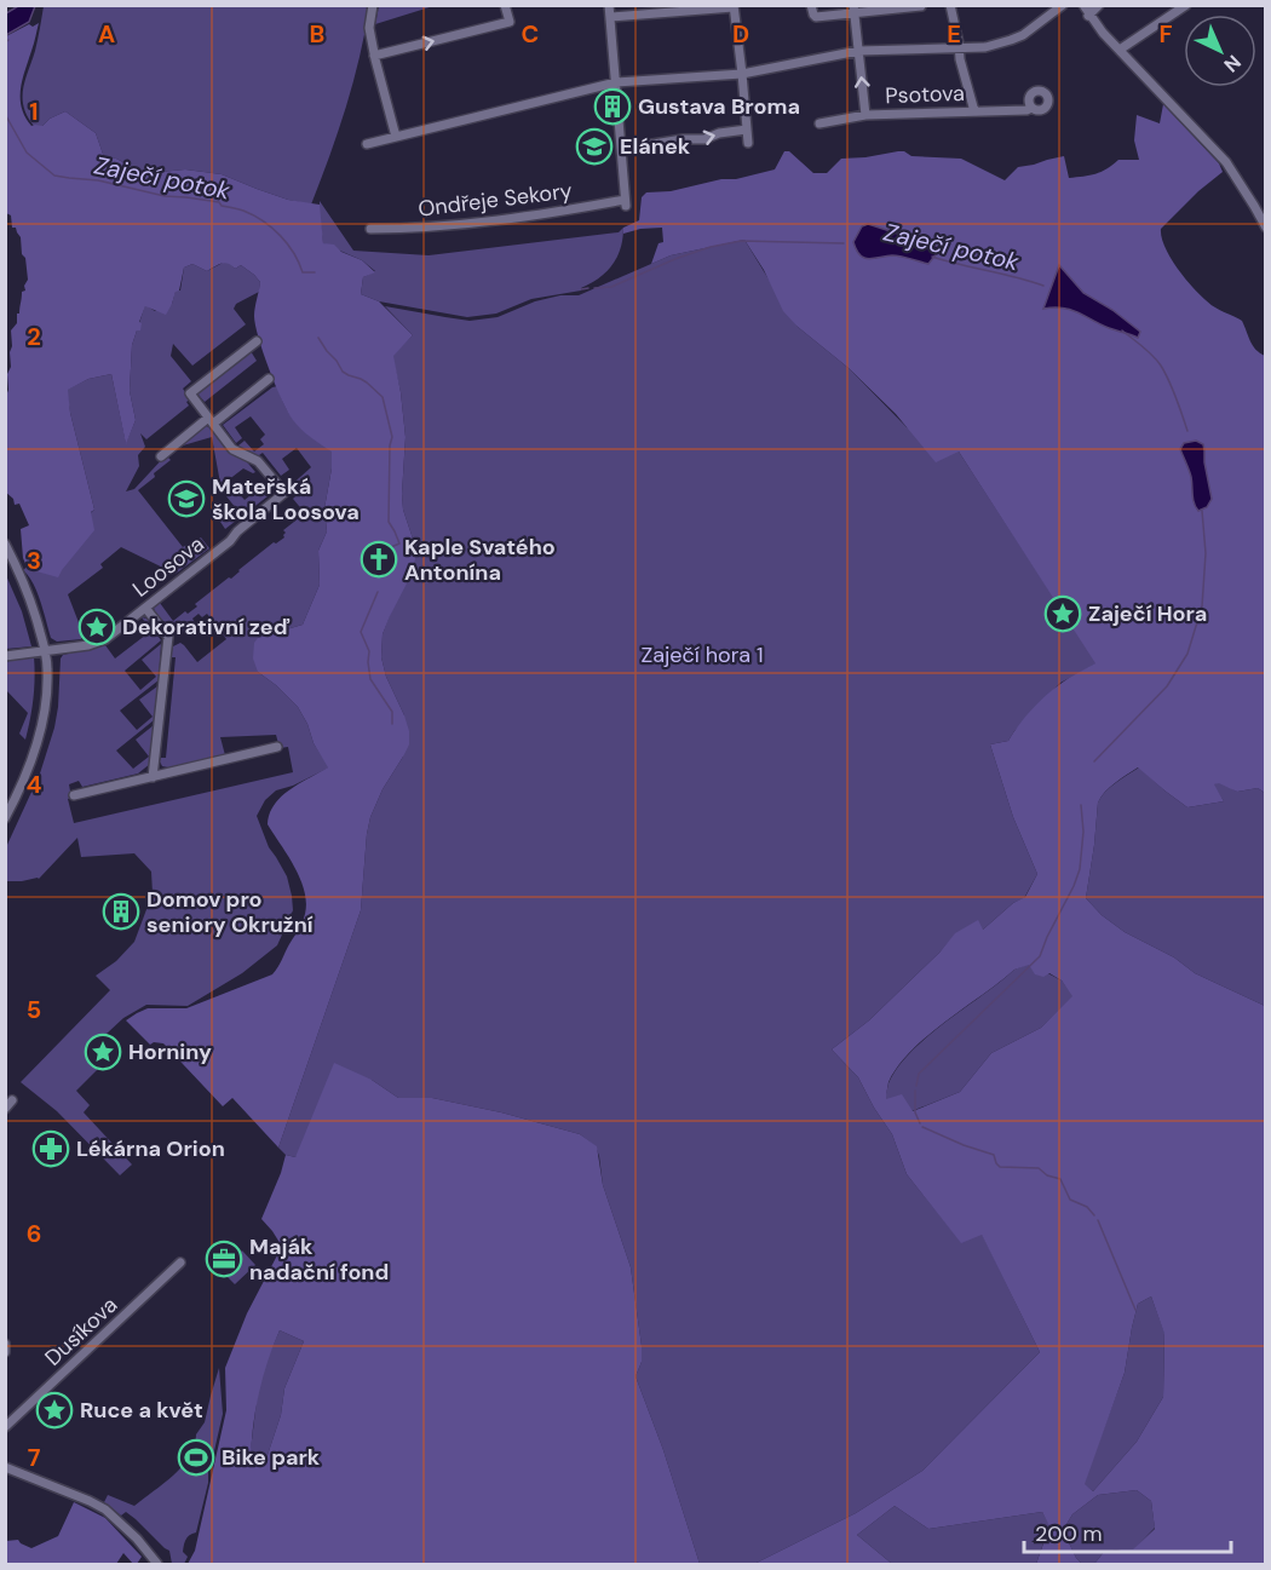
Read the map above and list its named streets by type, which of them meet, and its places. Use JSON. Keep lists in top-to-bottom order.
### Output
{
  "streets": {
    "street": [
      "Psotova",
      "Ondřeje Sekory",
      "Loosova",
      "Dusíkova"
    ]
  },
  "water": ["Zaječí potok"],
  "parks": ["Zaječí hora 1"],
  "places": {
    "building": ["Gustava Broma", "Domov pro seniory Okružní"],
    "school or university": ["Elánek", "Mateřská škola Loosova"],
    "church": ["Kaple Svatého Antonína"],
    "place": [
      "Zaječí Hora",
      "Dekorativní zeď",
      "Horniny",
      "Ruce a květ"
    ],
    "pharmacy": ["Lékárna Orion"],
    "office": ["Maják nadační fond"],
    "sports": ["Bike park"]
  },
  "scale_bar": "200 m",
  "north": "bottom right",
  "grid": {
    "columns": [
      "A",
      "B",
      "C",
      "D",
      "E",
      "F"
    ],
    "rows": [
      "1",
      "2",
      "3",
      "4",
      "5",
      "6",
      "7"
    ]
  }
}
